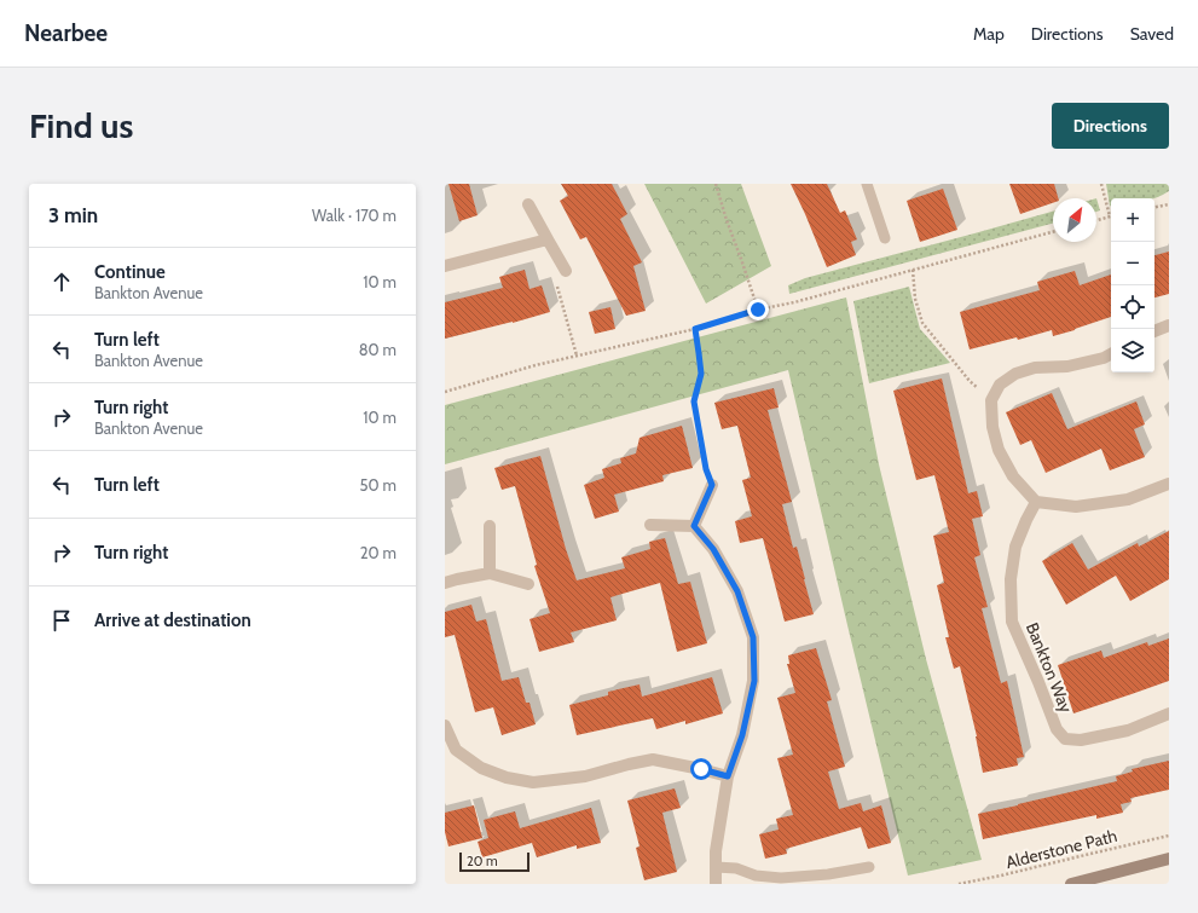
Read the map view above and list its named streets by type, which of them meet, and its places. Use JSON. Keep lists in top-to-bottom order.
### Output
{
  "streets": {
    "street": ["Bankton Way"],
    "path": ["Alderstone Path"]
  },
  "scale_bar": "20 m",
  "north": "top right",
  "page": {
    "header": "Nearbee",
    "nav": ["Map", "Directions", "Saved"],
    "buttons": "Directions",
    "title": "Find us",
    "heading": ["3 min", "Walk · 170 m"],
    "map_buttons": ["+", "−"],
    "list": [
      ["Continue", "Bankton Avenue", "10 m"],
      ["Turn left", "Bankton Avenue", "80 m"],
      ["Turn right", "Bankton Avenue", "10 m"],
      ["Turn left", "50 m"],
      ["Turn right", "20 m"],
      "Arrive at destination"
    ],
    "scale": "20 m"
  }
}
